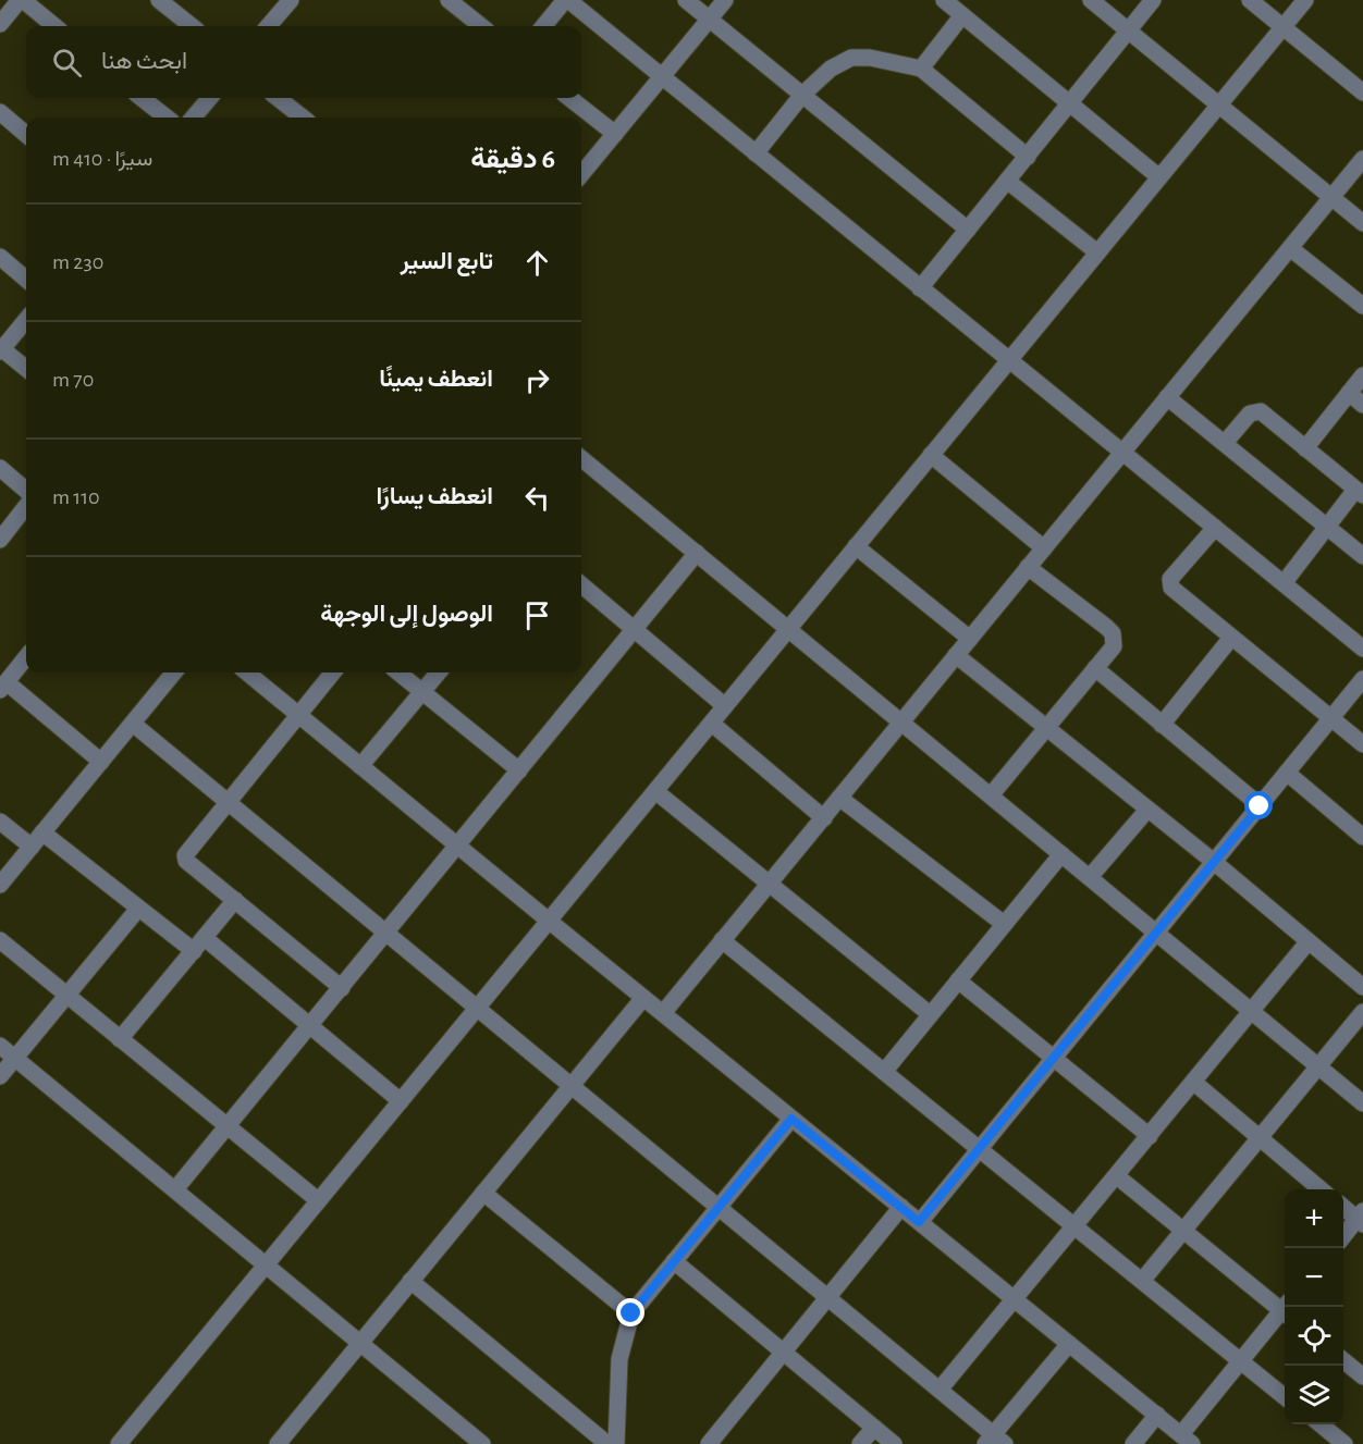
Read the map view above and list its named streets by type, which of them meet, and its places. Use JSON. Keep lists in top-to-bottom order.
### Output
{
  "page": {
    "search": "ابحث هنا",
    "heading": ["6 دقيقة", "سيرًا · 410 m"],
    "list": [
      ["تابع السير", "230 m"],
      ["انعطف يمينًا", "70 m"],
      ["انعطف يسارًا", "110 m"],
      "الوصول إلى الوجهة"
    ],
    "map_buttons": ["+", "−"]
  }
}
